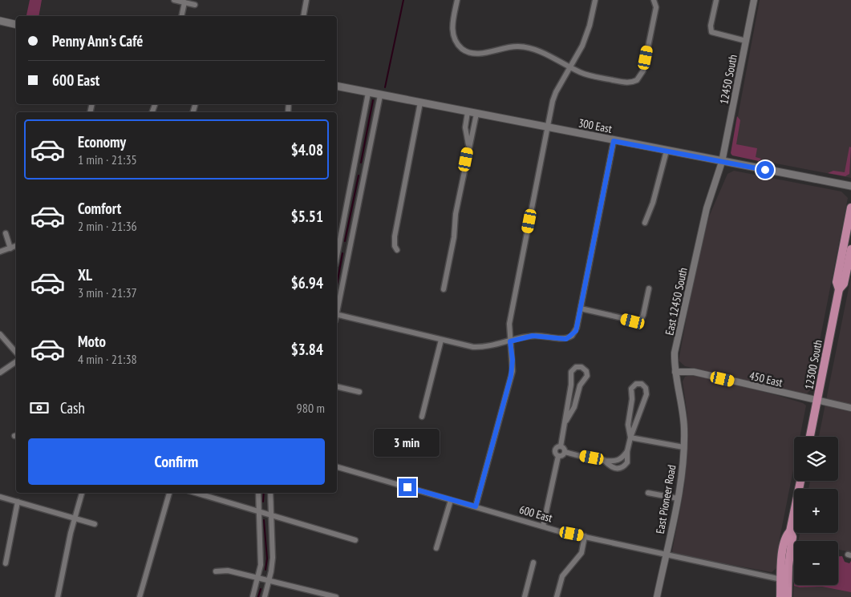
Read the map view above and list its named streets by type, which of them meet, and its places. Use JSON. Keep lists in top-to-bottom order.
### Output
{
  "streets": {
    "main road": ["300 East", "12300 South"],
    "street": [
      "12450 South",
      "East 12450 South",
      "450 East",
      "East Pioneer Road",
      "600 East"
    ]
  },
  "crossings": [
    ["12450 South", "300 East"],
    ["12450 South", "East 12450 South"],
    ["300 East", "East 12450 South"],
    ["East 12450 South", "450 East"],
    ["East 12450 South", "East Pioneer Road"],
    ["12300 South", "450 East"],
    ["East Pioneer Road", "600 East"]
  ],
  "page": {
    "banner": ["Penny Ann's Café", "600 East"],
    "list": [
      {
        "name": "Economy",
        "note": "1 min · 21:35",
        "value": "$4.08"
      },
      {
        "name": "Comfort",
        "note": "2 min · 21:36",
        "value": "$5.51"
      },
      {
        "name": "XL",
        "note": "3 min · 21:37",
        "value": "$6.94"
      },
      {
        "name": "Moto",
        "note": "4 min · 21:38",
        "value": "$3.84"
      }
    ],
    "pay": ["Cash", "980 m"],
    "bubble": "3 min",
    "buttons": "Confirm",
    "map_buttons": ["+", "−"]
  }
}
